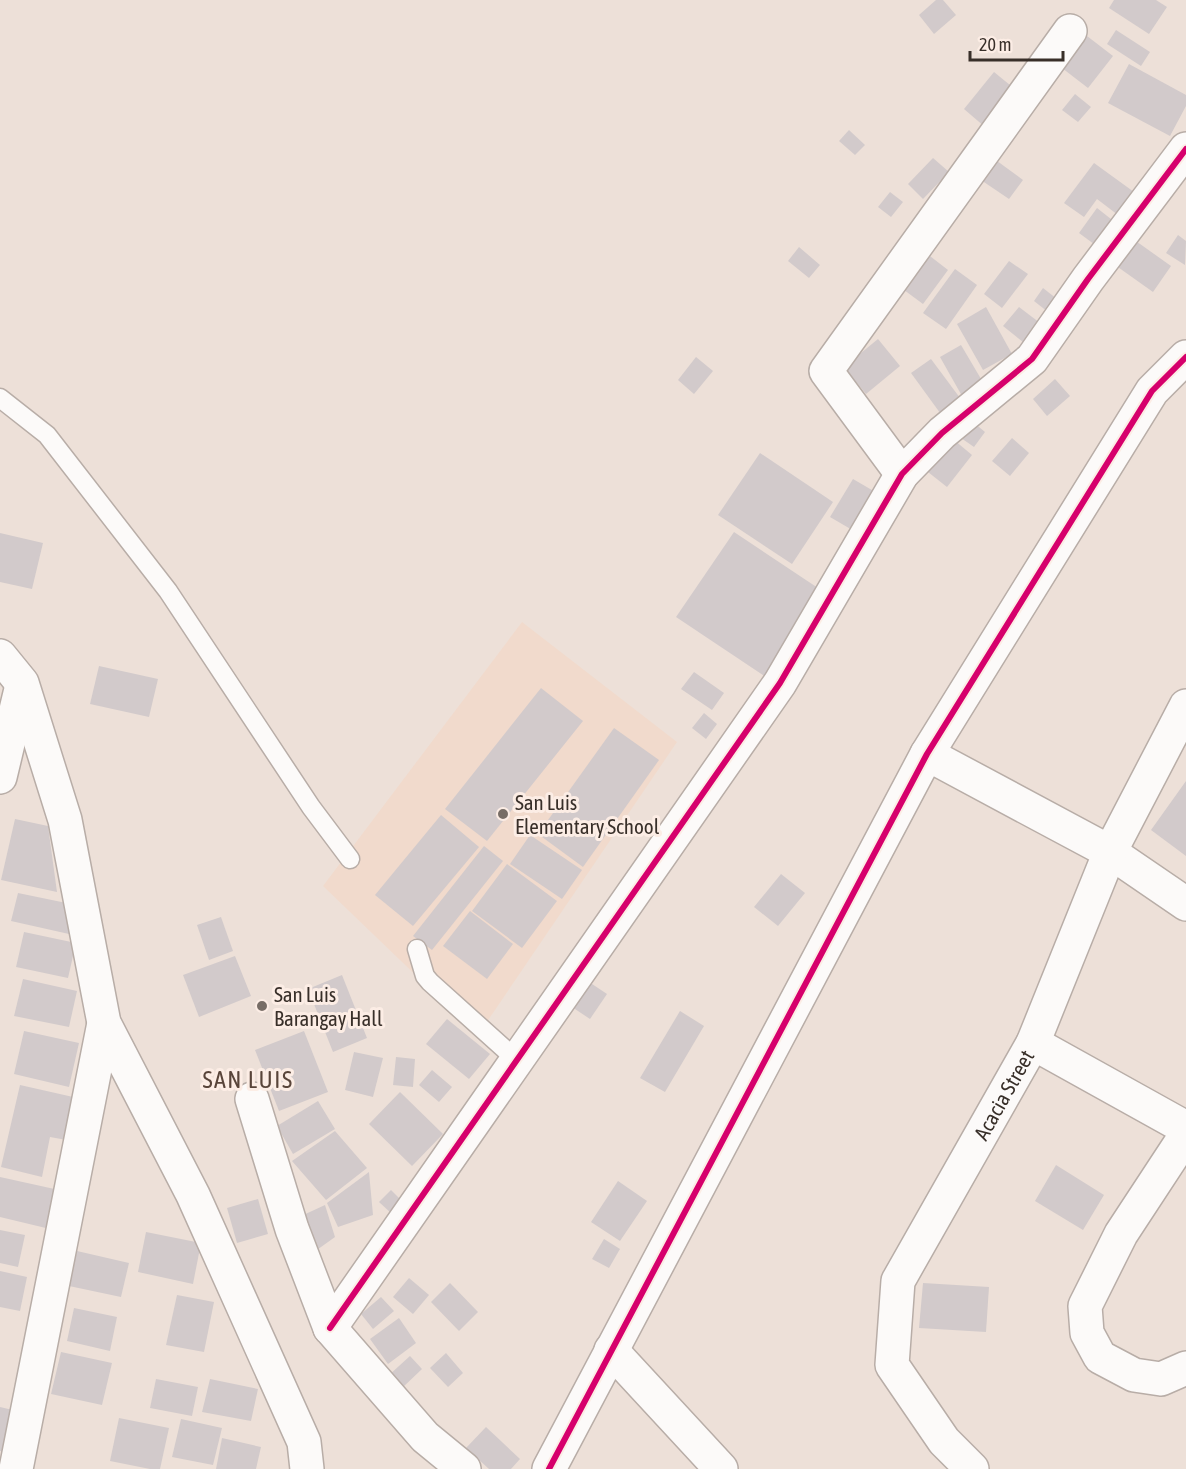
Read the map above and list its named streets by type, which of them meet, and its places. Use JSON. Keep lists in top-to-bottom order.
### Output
{
  "streets": {
    "street": ["Acacia Street"]
  },
  "districts": ["SAN LUIS"],
  "places": ["San Luis Elementary School", "San Luis Barangay Hall"],
  "scale_bar": "20 m"
}
